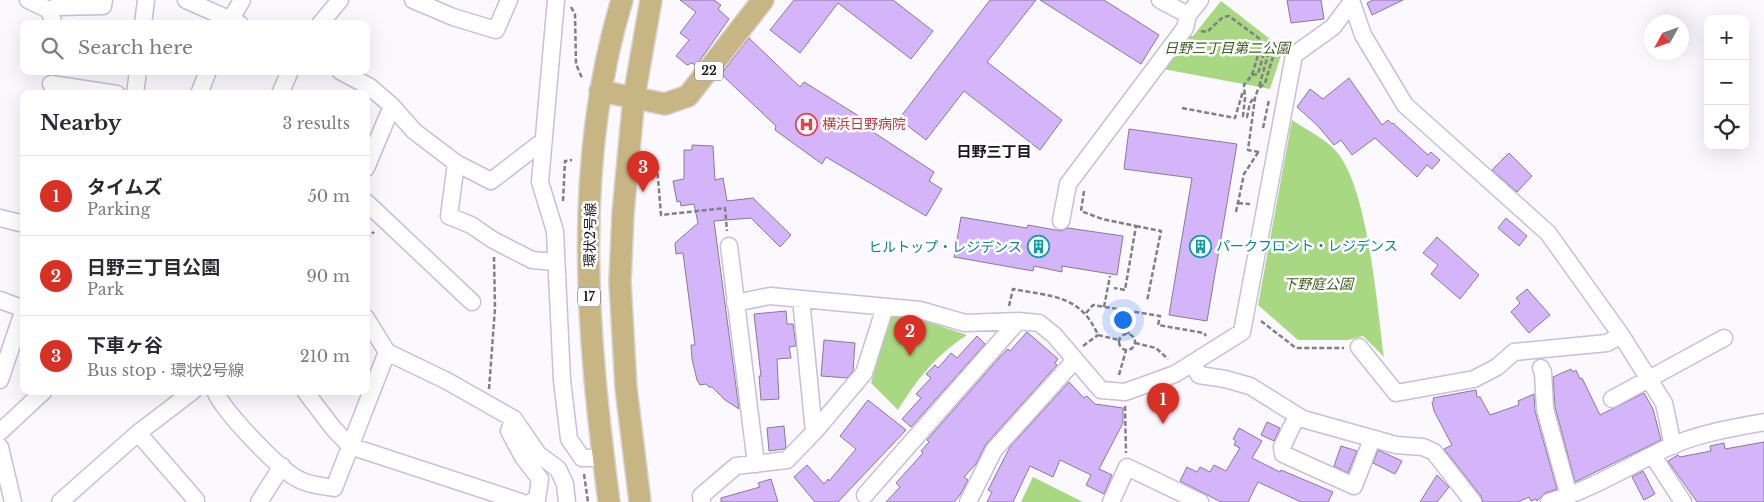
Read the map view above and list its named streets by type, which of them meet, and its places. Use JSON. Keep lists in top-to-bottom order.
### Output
{
  "streets": {
    "main road": ["22", "環状2号線", "17"]
  },
  "crossings": [
    ["22", "環状2号線"],
    ["22", "17"]
  ],
  "districts": ["日野三丁目"],
  "parks": ["日野三丁目第二公園", "下野庭公園"],
  "places": {
    "hospital": ["横浜日野病院"],
    "building": ["パークフロント・レジデンス", "ヒルトップ・レジデンス"]
  },
  "north": "bottom left",
  "page": {
    "map_buttons": ["+", "−"],
    "search": "Search here",
    "heading": ["Nearby", "3 results"],
    "pins": ["3", "2", "1"],
    "list": [
      {
        "mark": "1",
        "name": "タイムズ",
        "note": "Parking",
        "value": "50 m"
      },
      {
        "mark": "2",
        "name": "日野三丁目公園",
        "note": "Park",
        "value": "90 m"
      },
      {
        "mark": "3",
        "name": "下車ヶ谷",
        "note": "Bus stop · 環状2号線",
        "value": "210 m"
      }
    ]
  }
}
